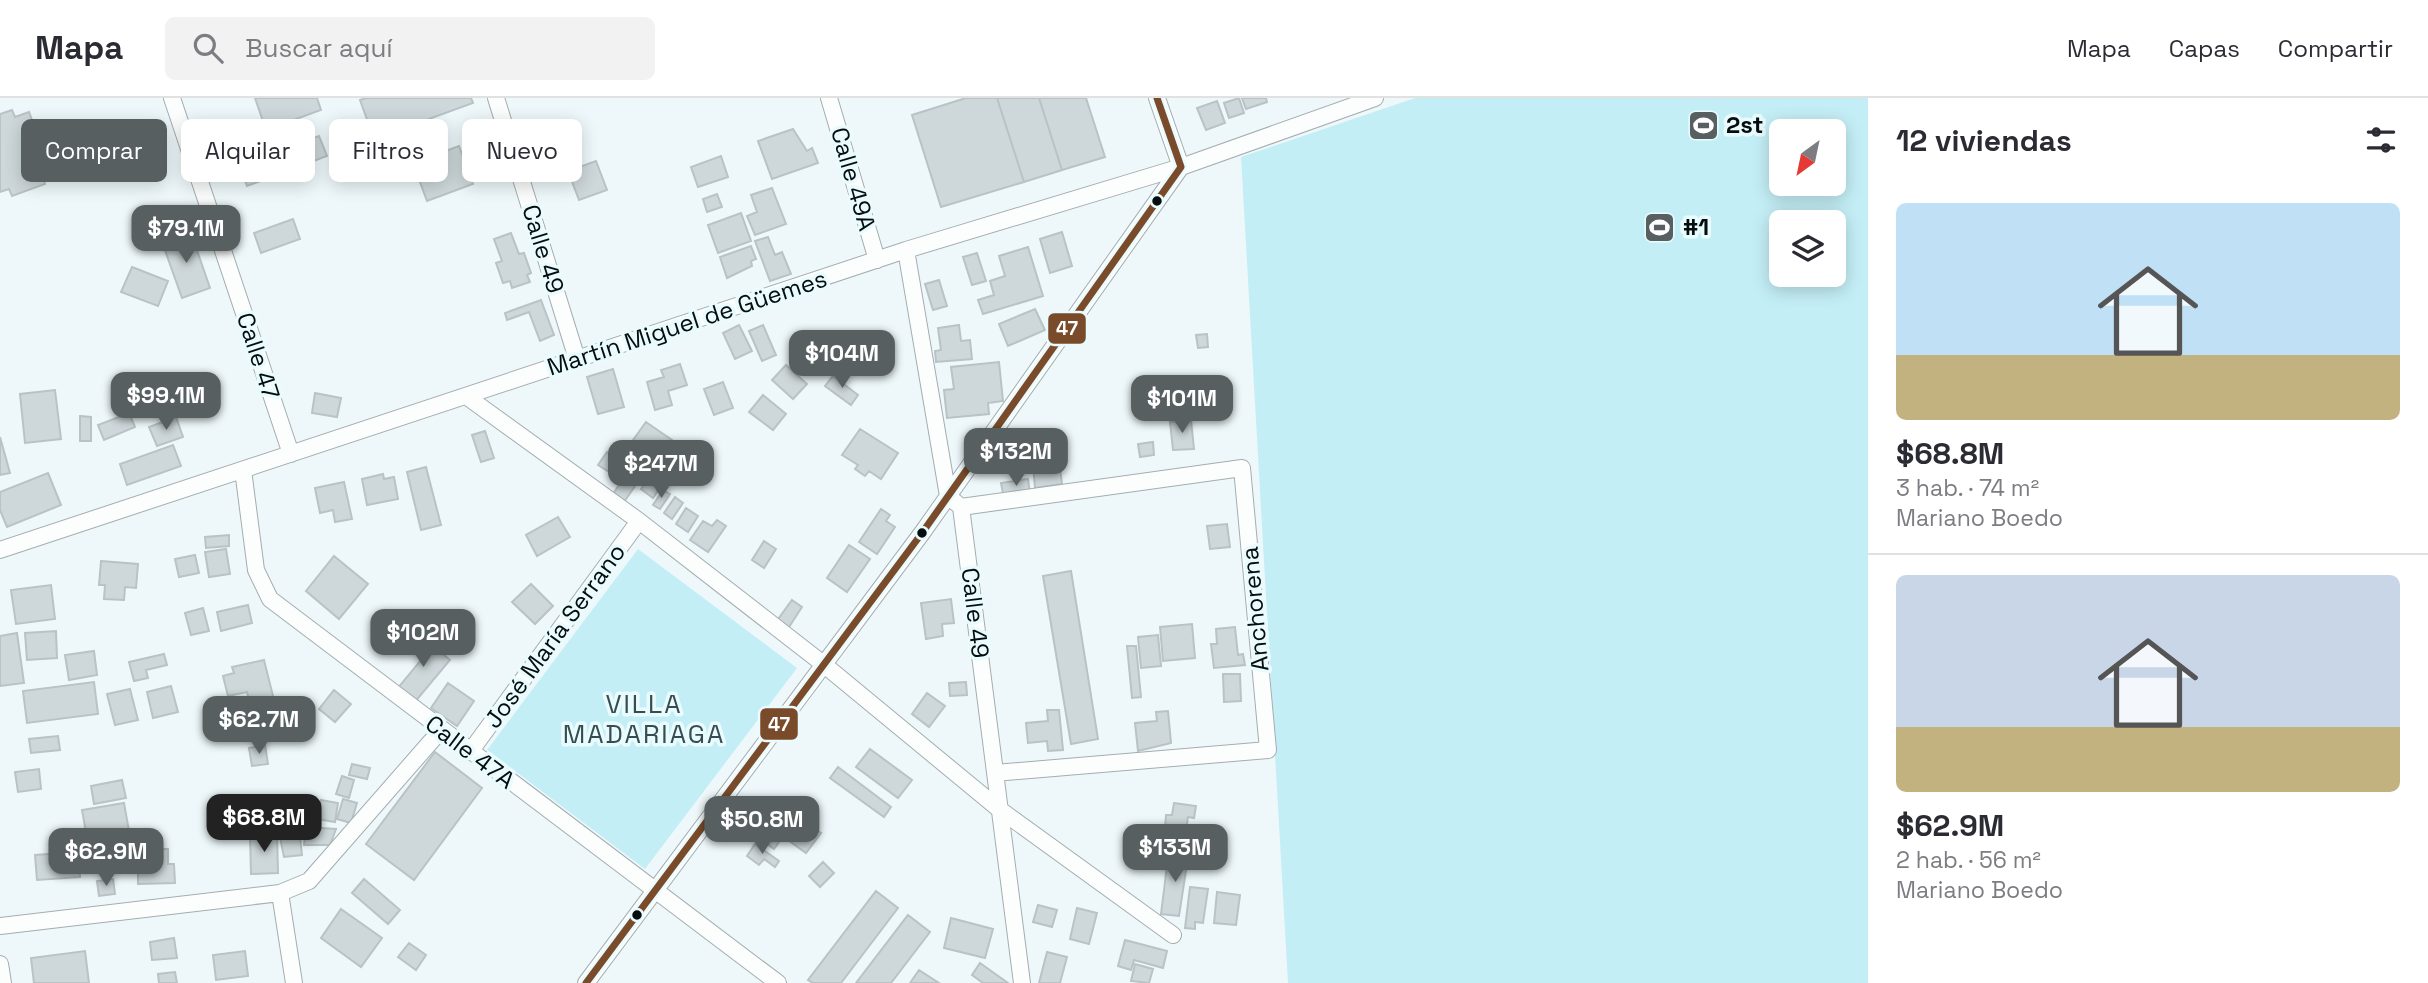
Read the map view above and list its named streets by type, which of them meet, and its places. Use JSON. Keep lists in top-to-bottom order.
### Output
{
  "streets": {
    "street": [
      "Calle 49A",
      "Calle 49",
      "Martín Miguel de Güemes",
      "Calle 47",
      "Anchorena",
      "José María Serrano",
      "Calle 47A"
    ]
  },
  "crossings": [
    ["Calle 49A", "Martín Miguel de Güemes"],
    ["Calle 49", "Martín Miguel de Güemes"],
    ["Calle 49", "Anchorena"],
    ["Martín Miguel de Güemes", "Calle 47"],
    ["Martín Miguel de Güemes", "Calle 47A"],
    ["José María Serrano", "Calle 47A"]
  ],
  "districts": ["VILLA MADARIAGA"],
  "places": {
    "sports": ["2st", "#1"]
  },
  "lines": ["transit line 47"],
  "north": "bottom left",
  "page": {
    "header": "Mapa",
    "search": "Buscar aquí",
    "nav": ["Mapa", "Capas", "Compartir"],
    "heading": "12 viviendas",
    "chip": [
      "Comprar",
      "Alquilar",
      "Filtros",
      "Nuevo"
    ],
    "list": [
      {
        "name": "$68.8M",
        "note": "3 hab. · 74 m² · Mariano Boedo"
      },
      {
        "name": "$62.9M",
        "note": "2 hab. · 56 m² · Mariano Boedo"
      }
    ],
    "price": [
      "$79.1M",
      "$104M",
      "$99.1M",
      "$101M",
      "$132M",
      "$247M",
      "$102M",
      "$62.7M",
      "$68.8M",
      "$50.8M",
      "$133M",
      "$62.9M"
    ]
  }
}
